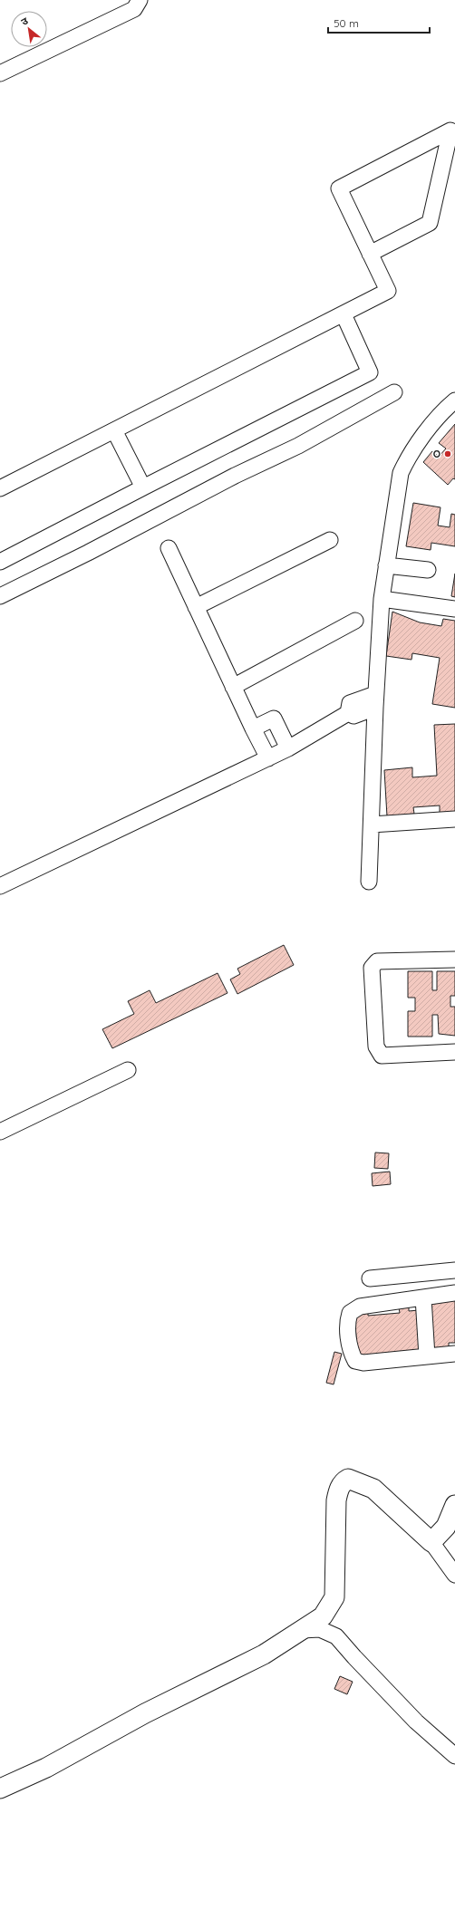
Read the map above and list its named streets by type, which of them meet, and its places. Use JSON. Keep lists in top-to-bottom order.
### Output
{
  "places": ["O"],
  "scale_bar": "50 m",
  "north": "top left"
}
